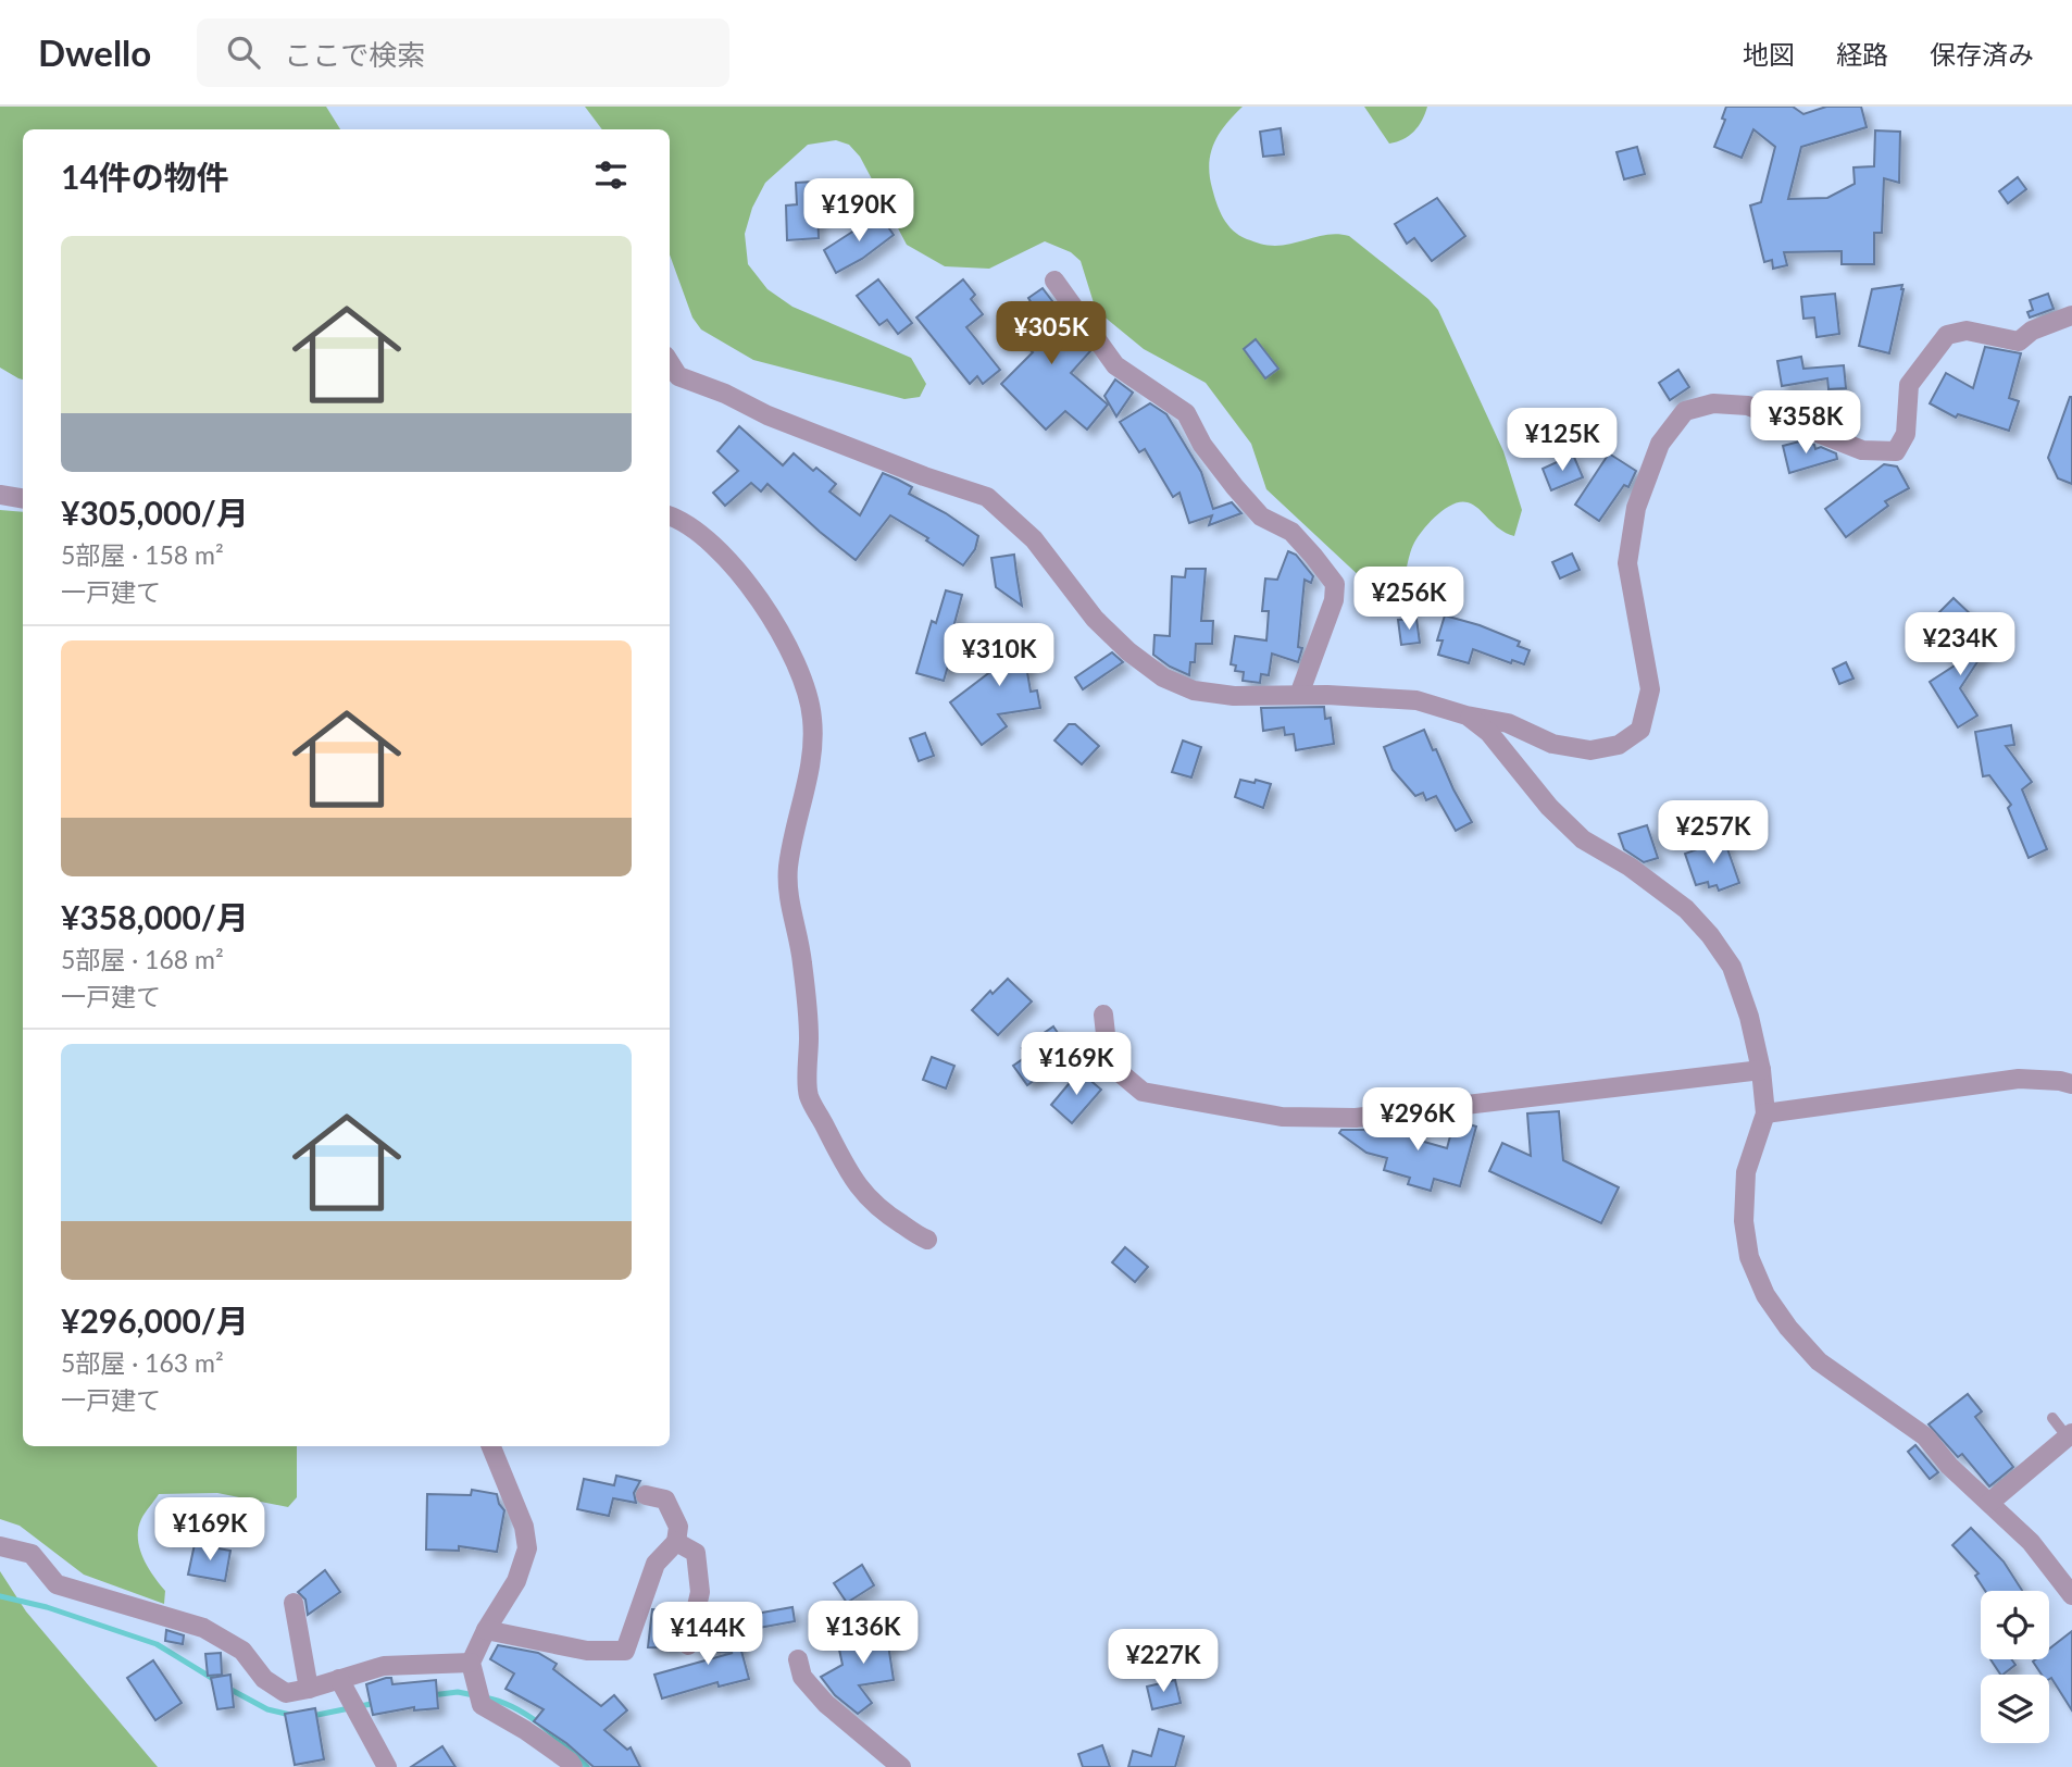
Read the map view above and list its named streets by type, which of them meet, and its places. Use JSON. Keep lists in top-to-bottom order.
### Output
{
  "page": {
    "header": "Dwello",
    "search": "ここで検索",
    "nav": ["地図", "経路", "保存済み"],
    "heading": "14件の物件",
    "price": [
      "¥190K",
      "¥305K",
      "¥358K",
      "¥125K",
      "¥256K",
      "¥234K",
      "¥310K",
      "¥257K",
      "¥169K",
      "¥296K",
      "¥169K",
      "¥136K",
      "¥144K",
      "¥227K"
    ],
    "list": [
      {
        "name": "¥305,000/月",
        "note": "5部屋 · 158 m² · 一戸建て"
      },
      {
        "name": "¥358,000/月",
        "note": "5部屋 · 168 m² · 一戸建て"
      },
      {
        "name": "¥296,000/月",
        "note": "5部屋 · 163 m² · 一戸建て"
      }
    ]
  }
}
